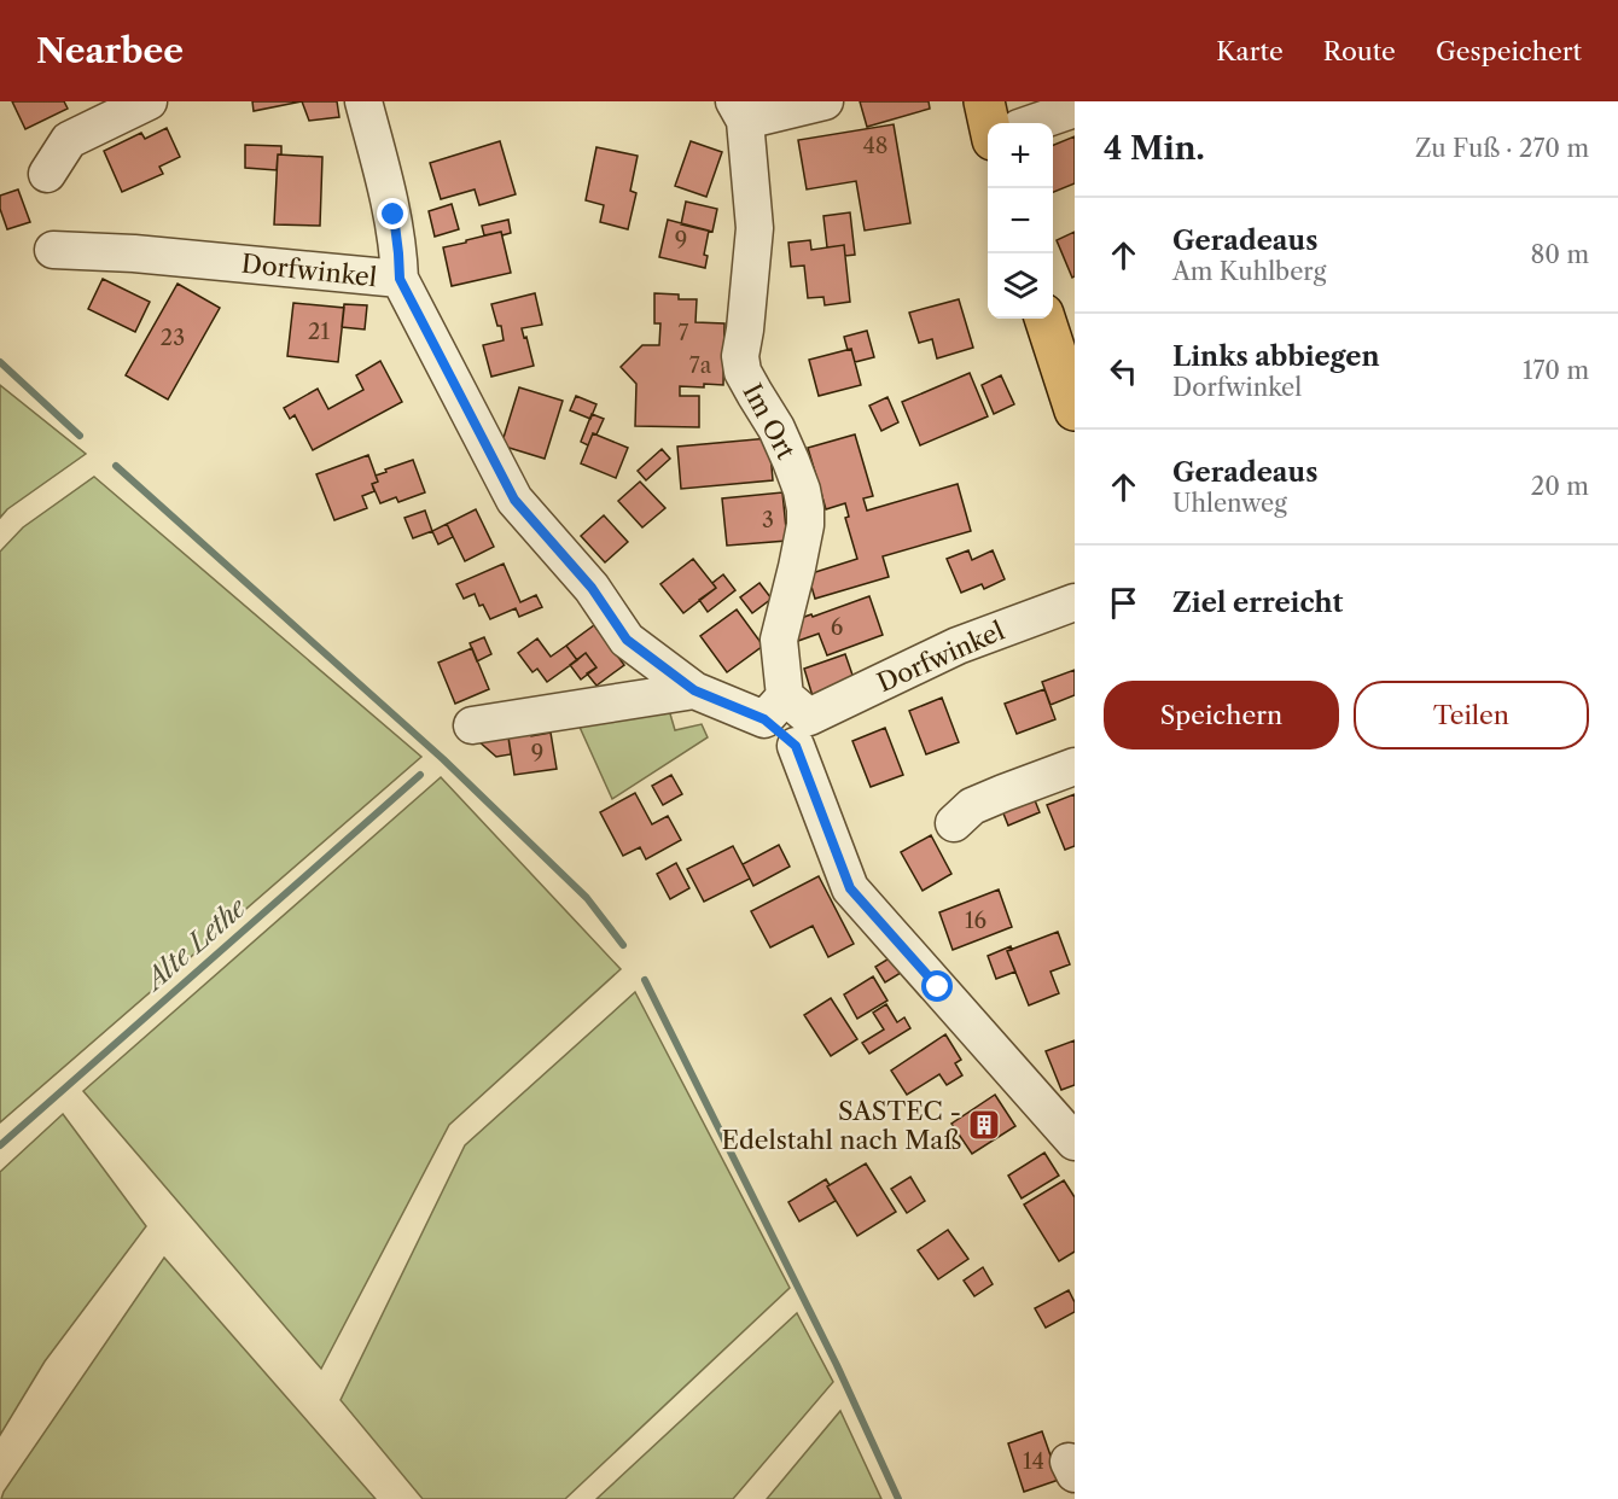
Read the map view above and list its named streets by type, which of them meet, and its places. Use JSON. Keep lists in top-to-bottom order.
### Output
{
  "streets": {
    "street": ["Dorfwinkel", "Im Ort"]
  },
  "crossings": [
    ["Dorfwinkel", "Im Ort"]
  ],
  "water": ["Alte Lethe"],
  "places": {
    "building": ["SASTEC - Edelstahl nach Maß"]
  },
  "house_numbers": [
    "48",
    "9",
    "21",
    "7",
    "23",
    "7a",
    "3",
    "6",
    "9",
    "16",
    "14"
  ],
  "page": {
    "header": "Nearbee",
    "nav": ["Karte", "Route", "Gespeichert"],
    "heading": ["4 Min.", "Zu Fuß · 270 m"],
    "map_buttons": ["+", "−"],
    "list": [
      ["Geradeaus", "Am Kuhlberg", "80 m"],
      ["Links abbiegen", "Dorfwinkel", "170 m"],
      ["Geradeaus", "Uhlenweg", "20 m"],
      "Ziel erreicht"
    ],
    "buttons": ["Speichern", "Teilen"]
  }
}
